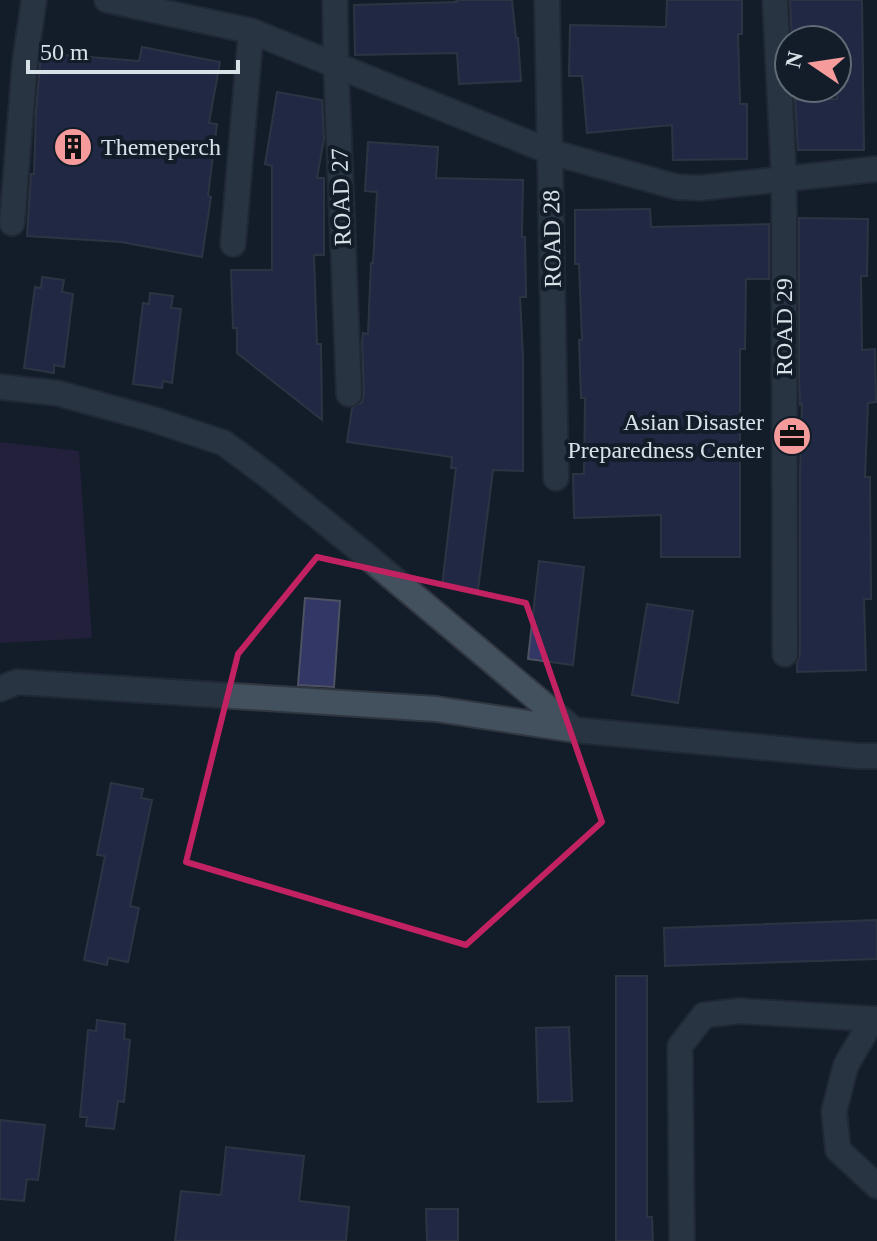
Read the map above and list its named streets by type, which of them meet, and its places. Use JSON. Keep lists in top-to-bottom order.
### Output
{
  "streets": {
    "street": ["ROAD 27", "ROAD 28", "ROAD 29"]
  },
  "places": {
    "building": ["Themeperch"],
    "office": ["Asian Disaster Preparedness Center"]
  },
  "scale_bar": "50 m",
  "north": "left"
}
